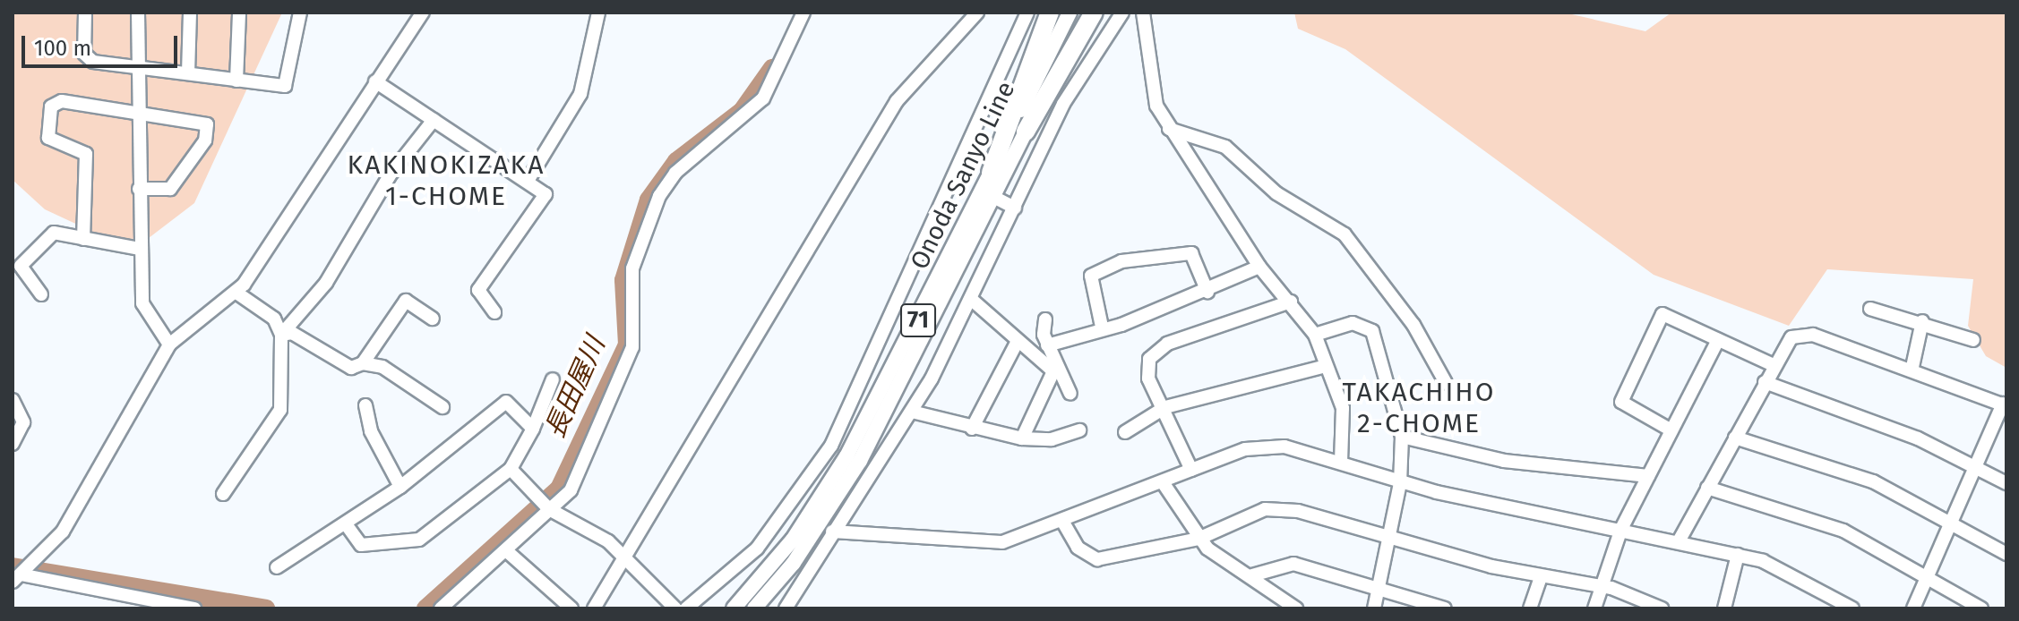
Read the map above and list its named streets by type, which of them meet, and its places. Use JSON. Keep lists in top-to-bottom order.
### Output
{
  "streets": {
    "main road": ["Onoda Sanyo Line", "71"]
  },
  "districts": ["KAKINOKIZAKA 1-CHOME", "TAKACHIHO 2-CHOME"],
  "water": ["長田屋川"],
  "scale_bar": "100 m"
}
